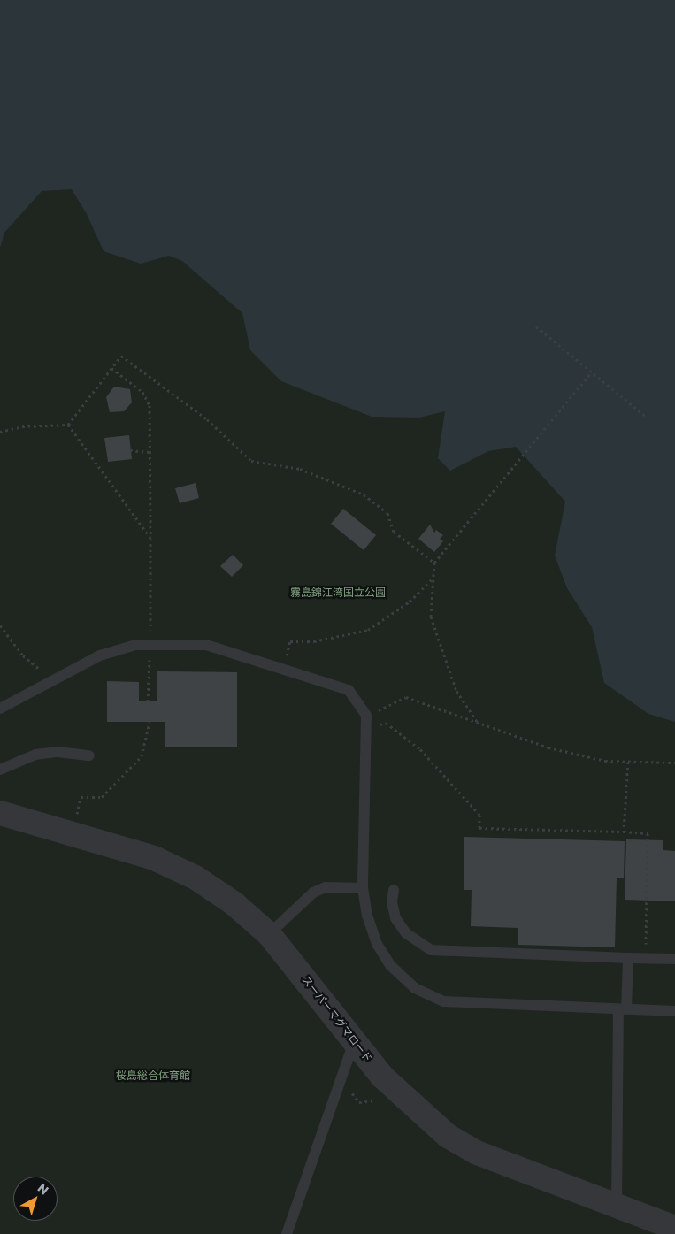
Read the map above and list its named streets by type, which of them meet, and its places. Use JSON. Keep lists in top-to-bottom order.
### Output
{
  "streets": {
    "street": ["スーパーマグマロード"]
  },
  "parks": ["霧島錦江湾国立公園", "桜島総合体育館"],
  "north": "top right"
}
